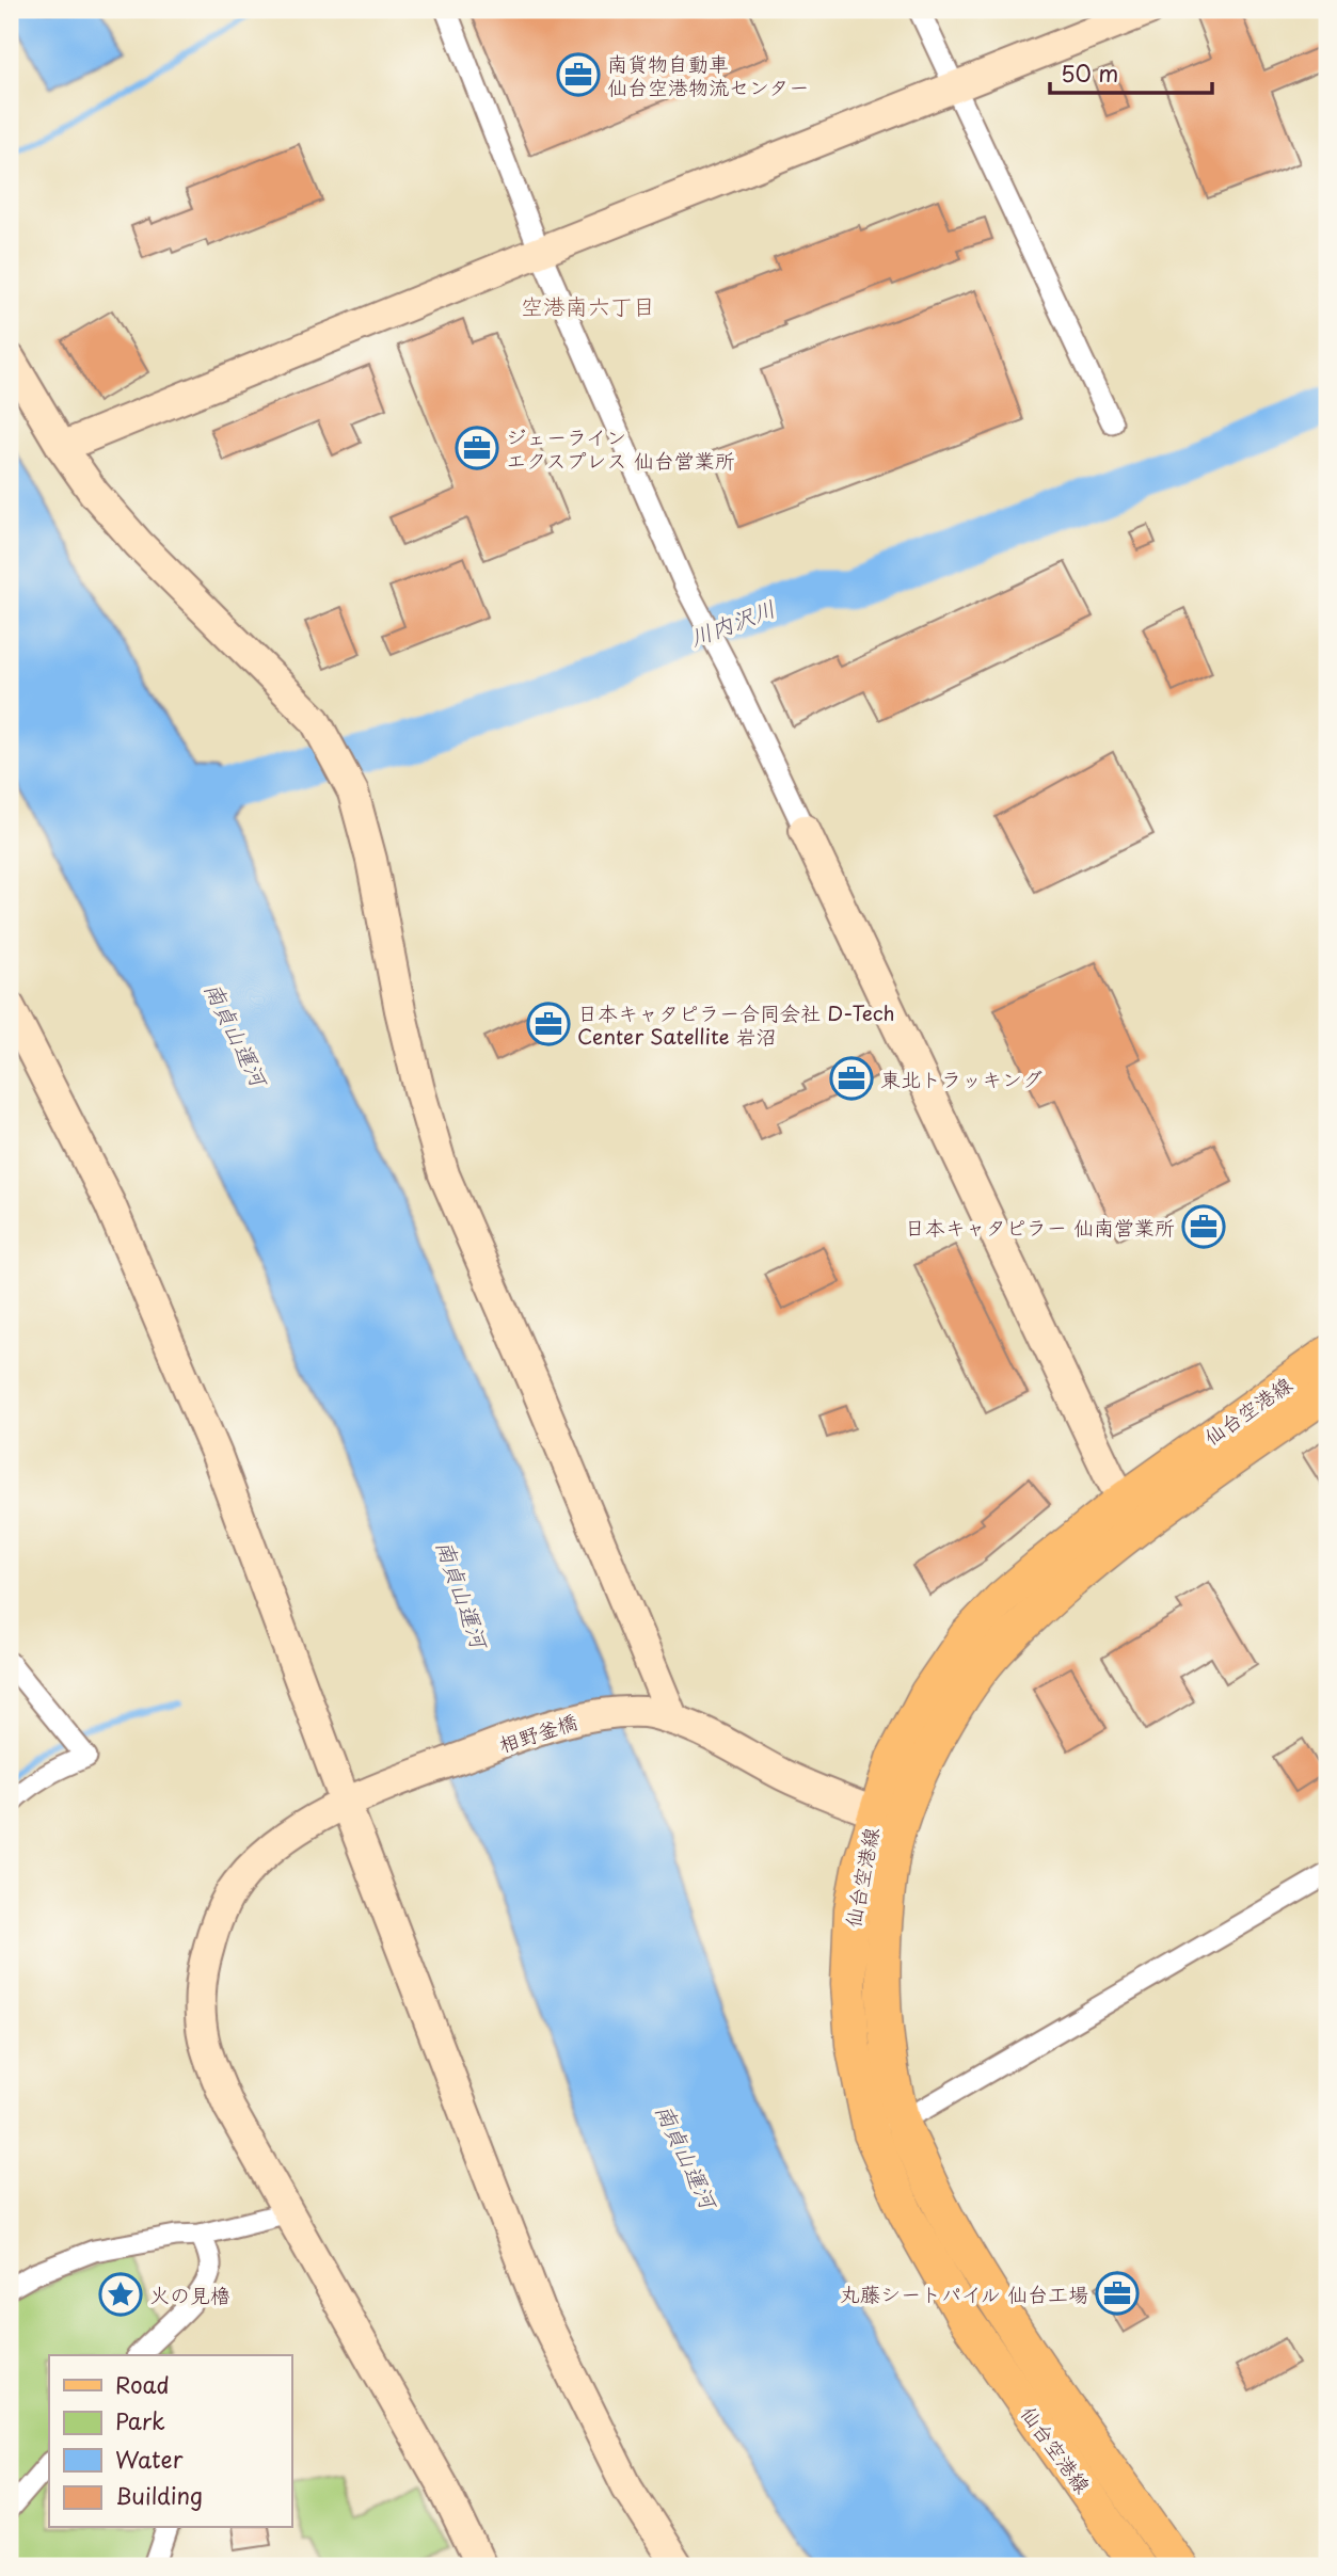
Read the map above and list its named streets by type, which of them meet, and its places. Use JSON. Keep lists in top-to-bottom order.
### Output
{
  "streets": {
    "main road": ["仙台空港線"],
    "street": ["相野釜橋"]
  },
  "districts": ["空港南六丁目"],
  "water": ["川内沢川", "南貞山運河"],
  "places": {
    "office": [
      "南貨物自動車 仙台空港物流センター",
      "ジェーライン エクスプレス 仙台営業所",
      "日本キャタピラー合同会社 D-Tech Center Satellite 岩沼",
      "東北トラッキング",
      "日本キャタピラー 仙南営業所",
      "丸藤シートパイル 仙台工場"
    ],
    "place": ["火の見櫓"]
  },
  "legend": [
    "Road",
    "Park",
    "Water",
    "Building"
  ],
  "scale_bar": "50 m"
}
